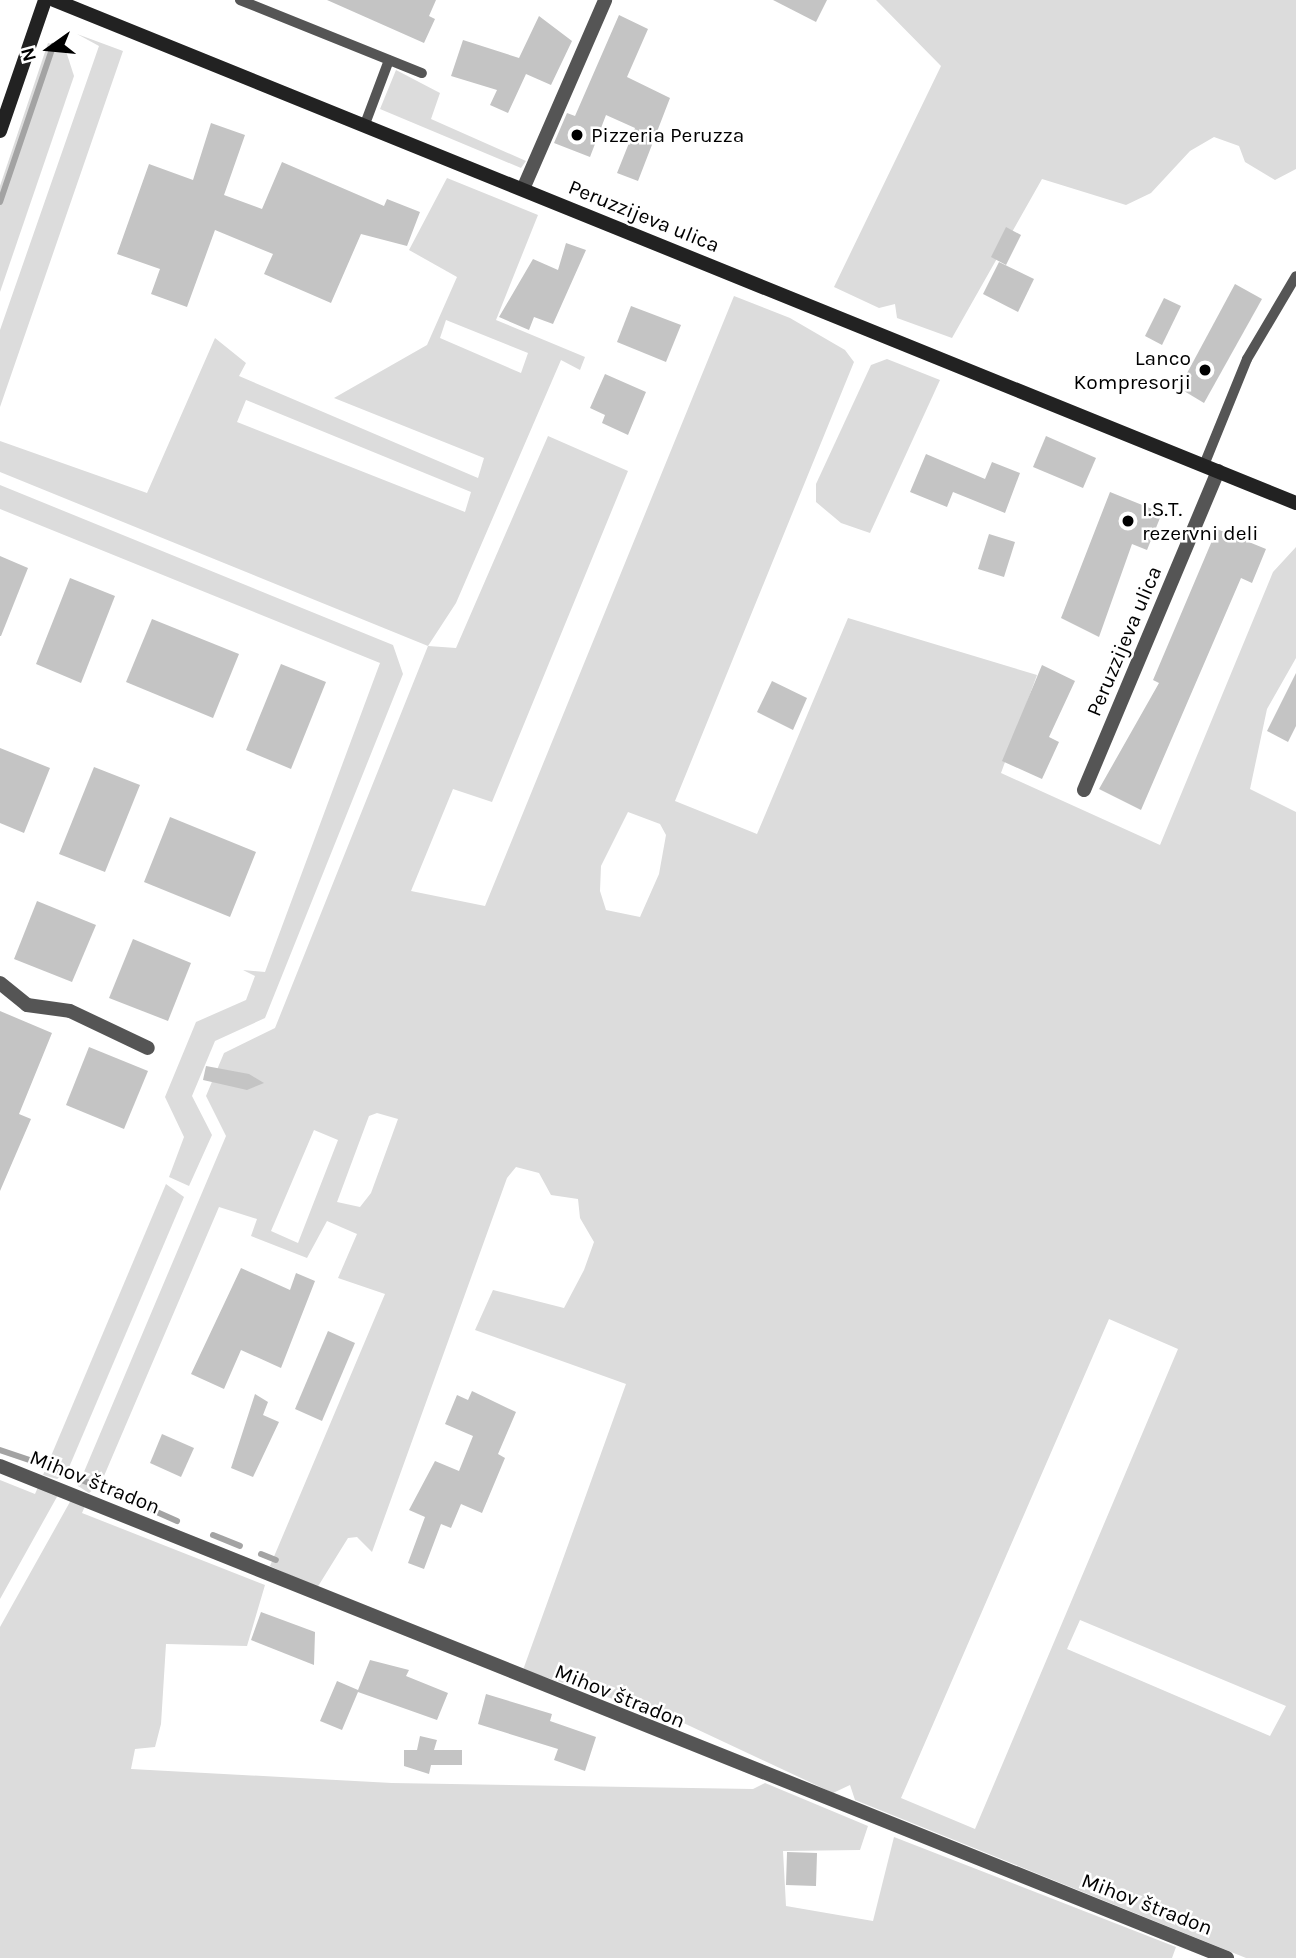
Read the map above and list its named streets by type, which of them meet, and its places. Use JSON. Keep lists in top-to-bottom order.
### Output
{
  "streets": {
    "main road": ["Peruzzijeva ulica"],
    "street": ["Mihov štradon"]
  },
  "places": ["Pizzeria Peruzza", "Lanco Kompresorji", "I.S.T. rezervni deli"],
  "north": "left"
}
